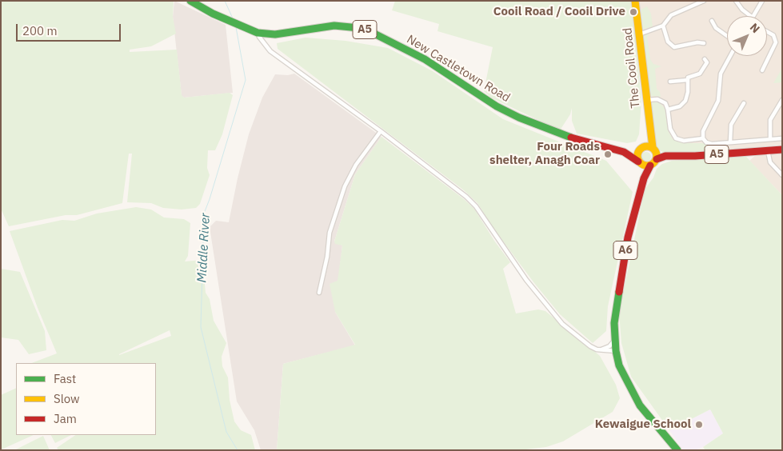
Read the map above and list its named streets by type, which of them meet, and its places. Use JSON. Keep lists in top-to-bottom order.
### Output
{
  "streets": {
    "highway": [
      "A5",
      "The Cooil Road",
      "New Castletown Road",
      "A6"
    ]
  },
  "crossings": [
    ["A5", "The Cooil Road"],
    ["A5", "New Castletown Road"],
    ["A5", "A6"],
    ["The Cooil Road", "A6"]
  ],
  "water": ["Middle River"],
  "places": ["Cooil Road / Cooil Drive", "Four Roads shelter, Anagh Coar", "Kewaigue School"],
  "legend": ["Fast", "Slow", "Jam"],
  "scale_bar": "200 m",
  "north": "top right"
}
